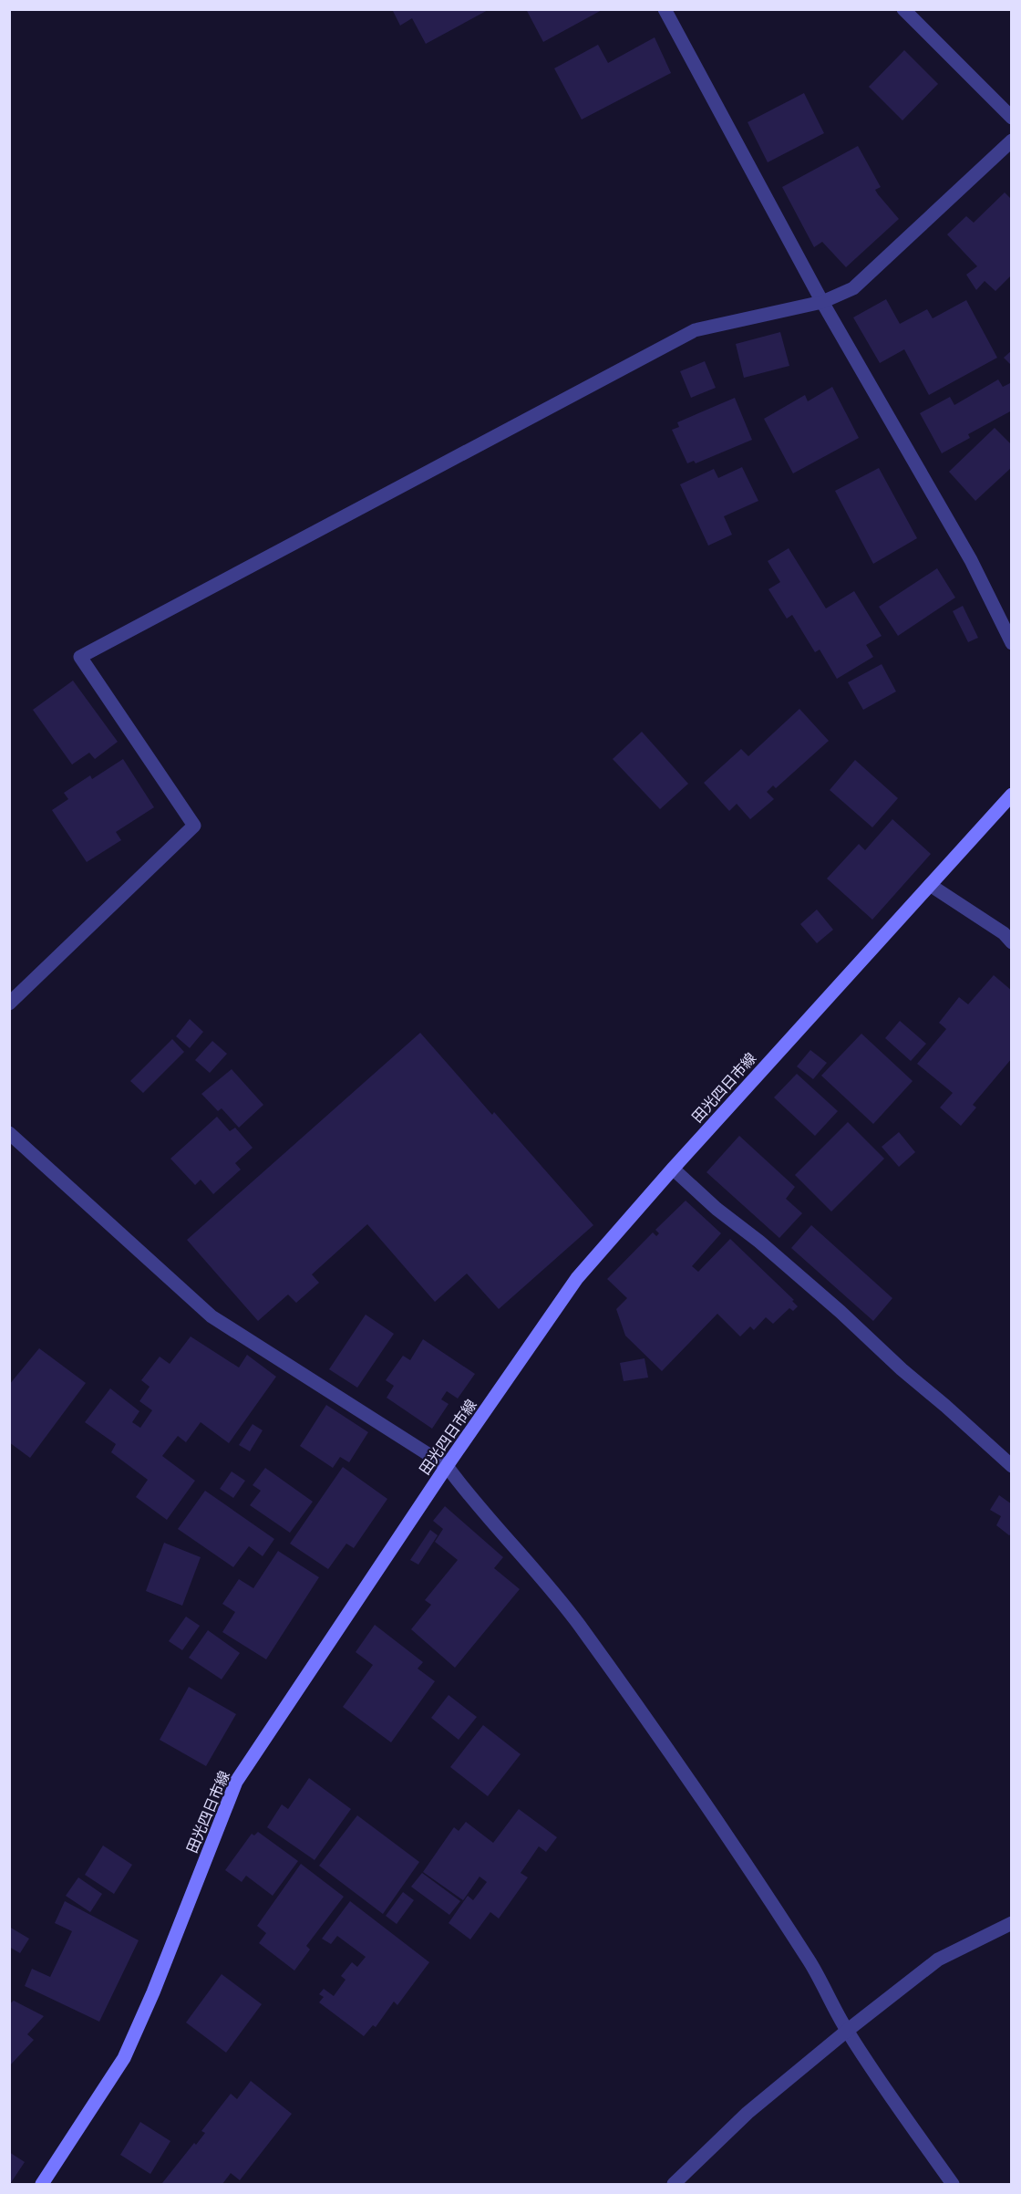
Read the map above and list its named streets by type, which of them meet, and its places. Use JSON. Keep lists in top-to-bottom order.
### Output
{
  "streets": {
    "main road": ["田光四日市線"]
  }
}
